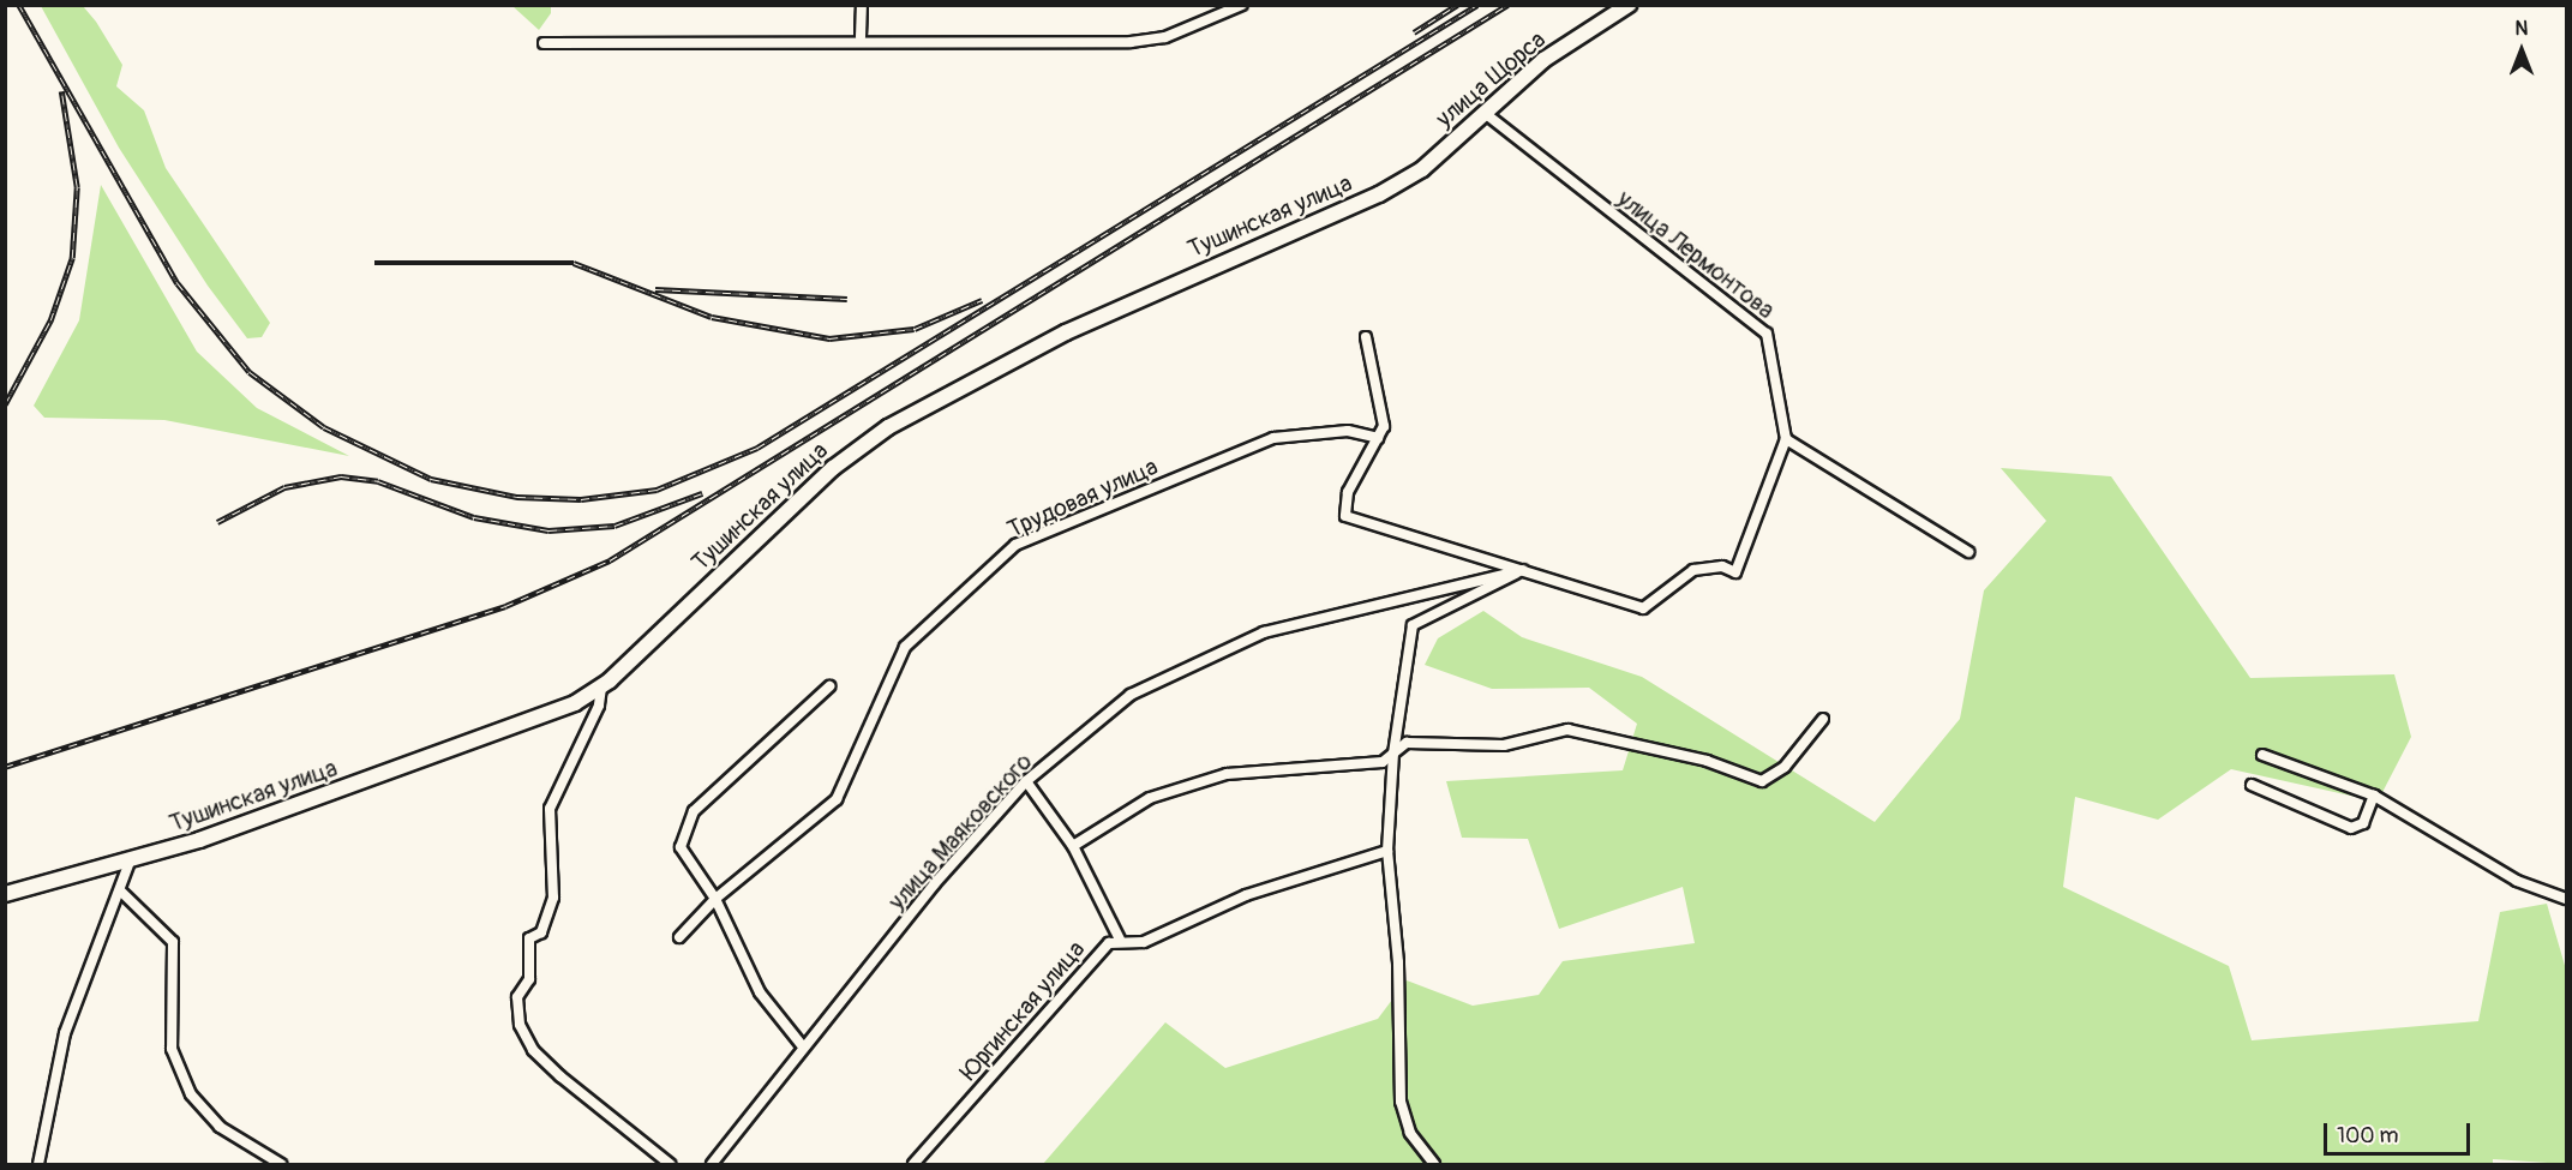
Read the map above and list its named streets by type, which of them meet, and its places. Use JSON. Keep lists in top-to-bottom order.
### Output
{
  "streets": {
    "main road": ["улица Щорса", "Тушинская улица"],
    "street": [
      "улица Лермонтова",
      "Трудовая улица",
      "улица Маяковского",
      "Юргинская улица"
    ]
  },
  "crossings": [
    ["улица Щорса", "Тушинская улица"],
    ["улица Щорса", "улица Лермонтова"]
  ],
  "scale_bar": "100 m",
  "north": "top"
}
